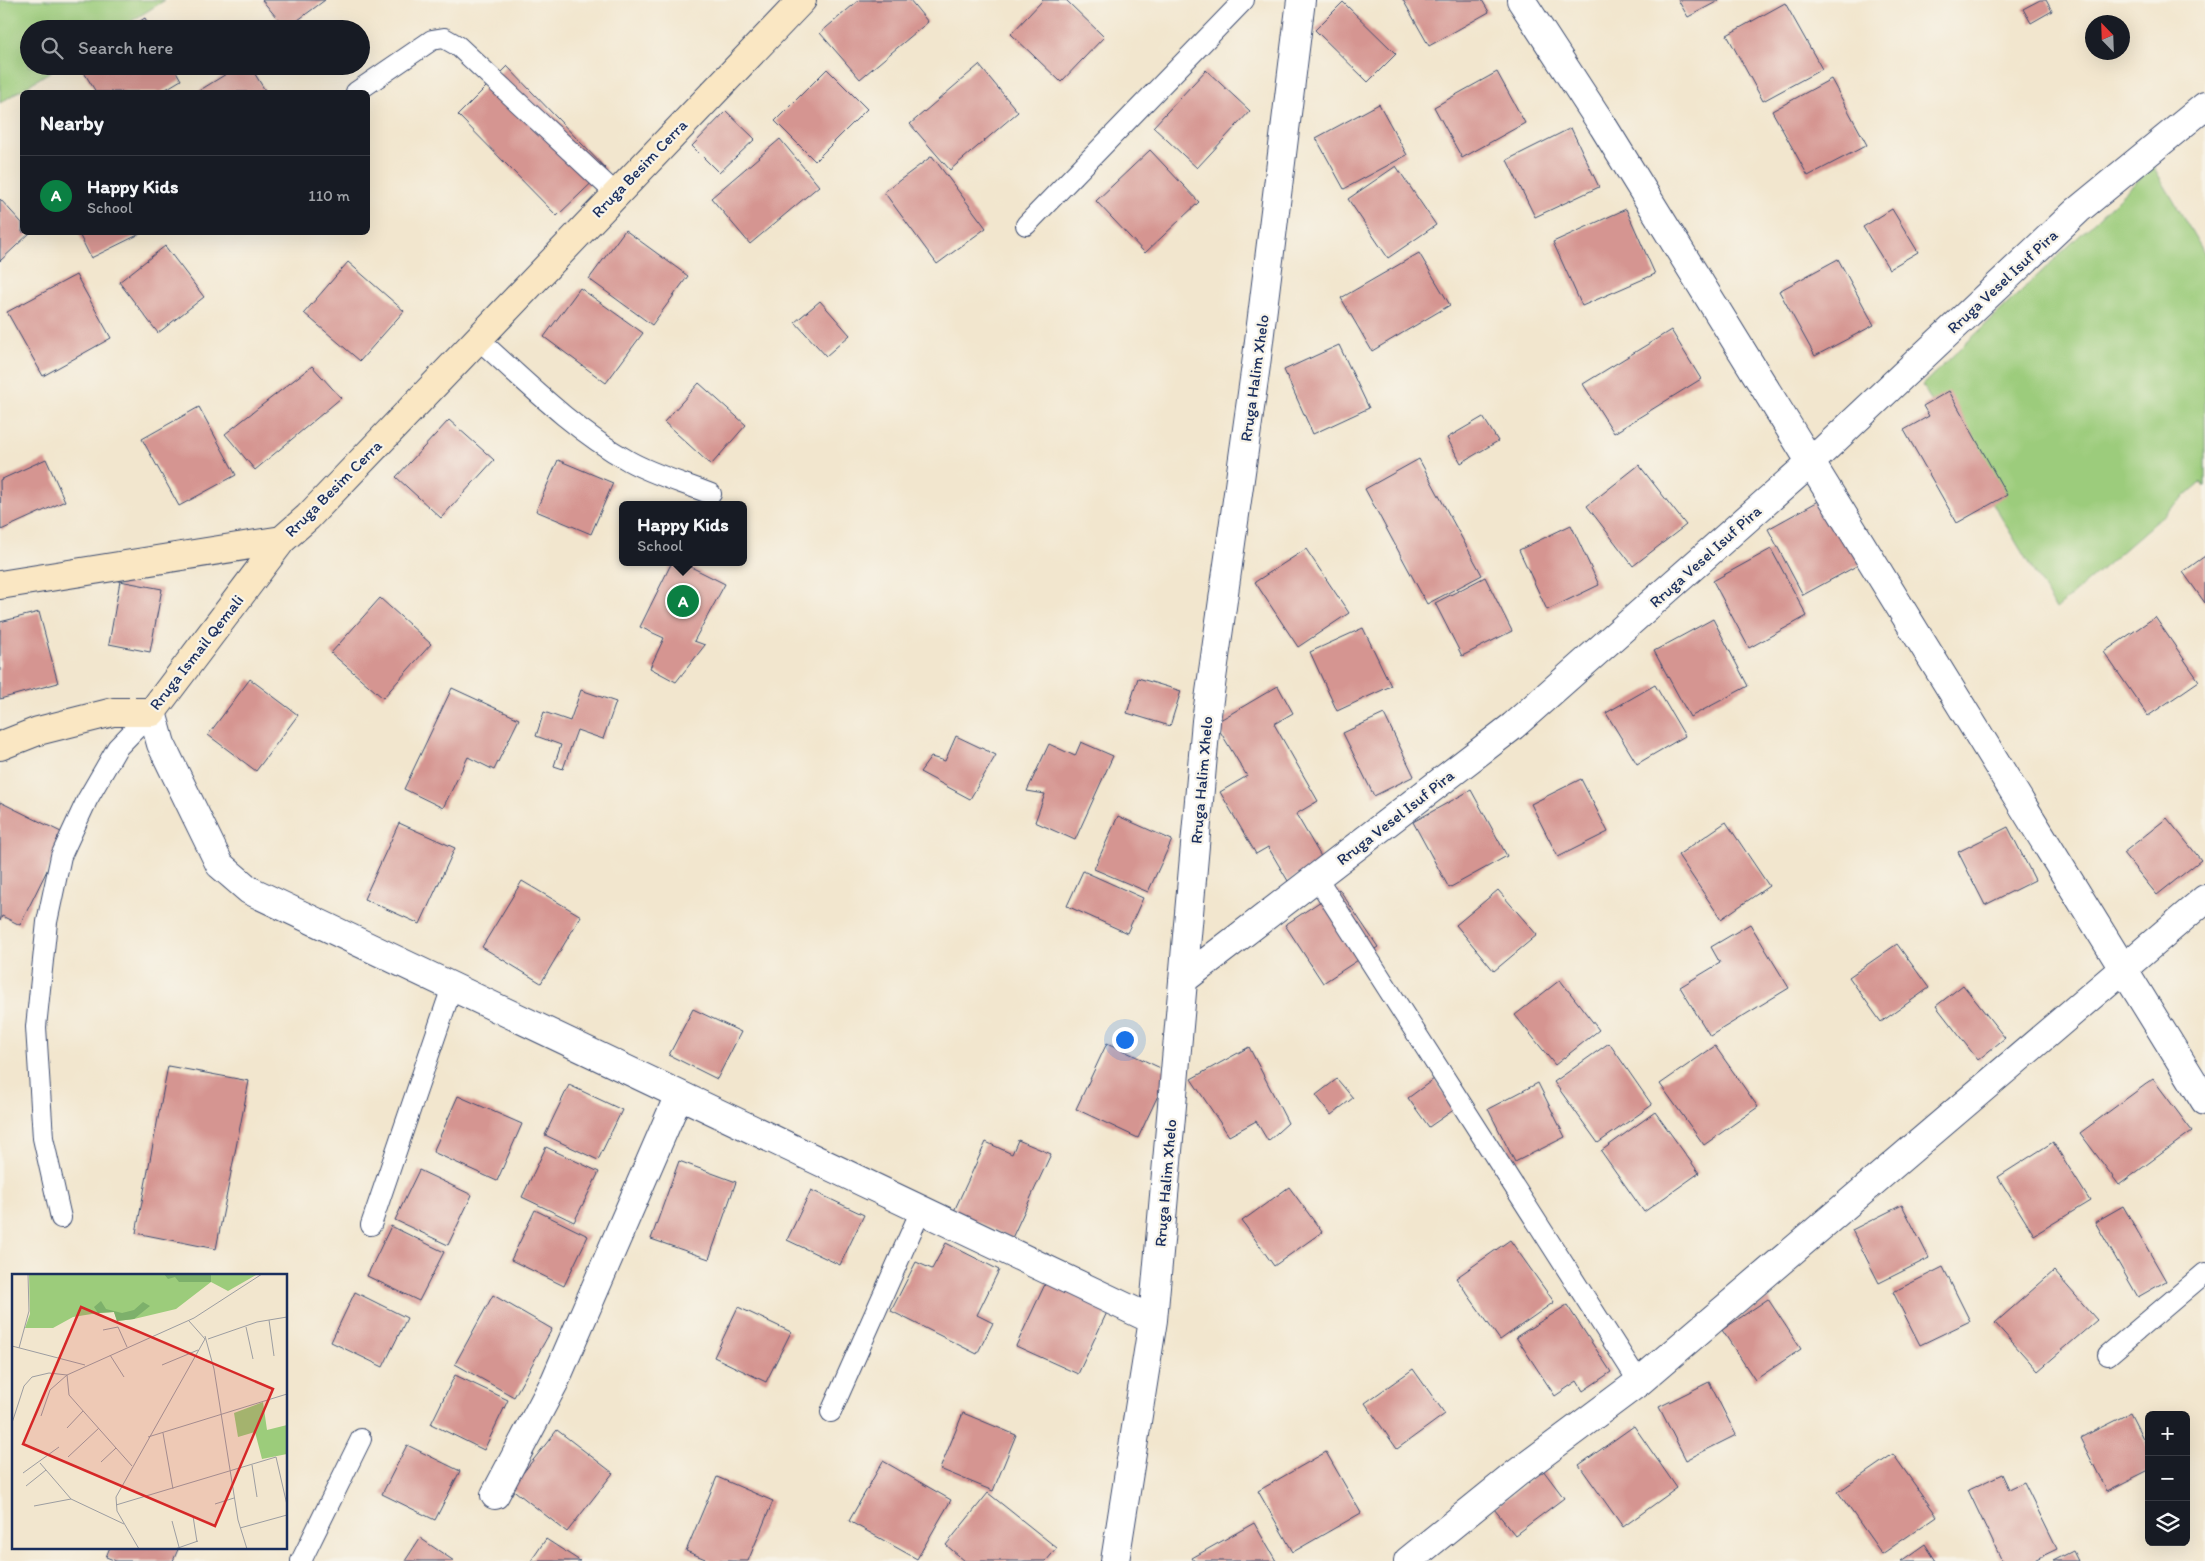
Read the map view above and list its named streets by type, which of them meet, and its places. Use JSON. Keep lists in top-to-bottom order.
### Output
{
  "streets": {
    "street": [
      "Rruga Besim Cerra",
      "Rruga Vesel Isuf Pira",
      "Rruga Halim Xhelo",
      "Rruga Ismail Qemali"
    ]
  },
  "crossings": [
    ["Rruga Besim Cerra", "Rruga Ismail Qemali"],
    ["Rruga Vesel Isuf Pira", "Rruga Halim Xhelo"]
  ],
  "north": "top left",
  "page": {
    "search": "Search here",
    "heading": "Nearby",
    "list": [
      {
        "mark": "A",
        "name": "Happy Kids",
        "note": "School",
        "value": "110 m"
      }
    ],
    "popup": ["Happy Kids", "School"],
    "pins": "A",
    "map_buttons": ["+", "−"]
  }
}
